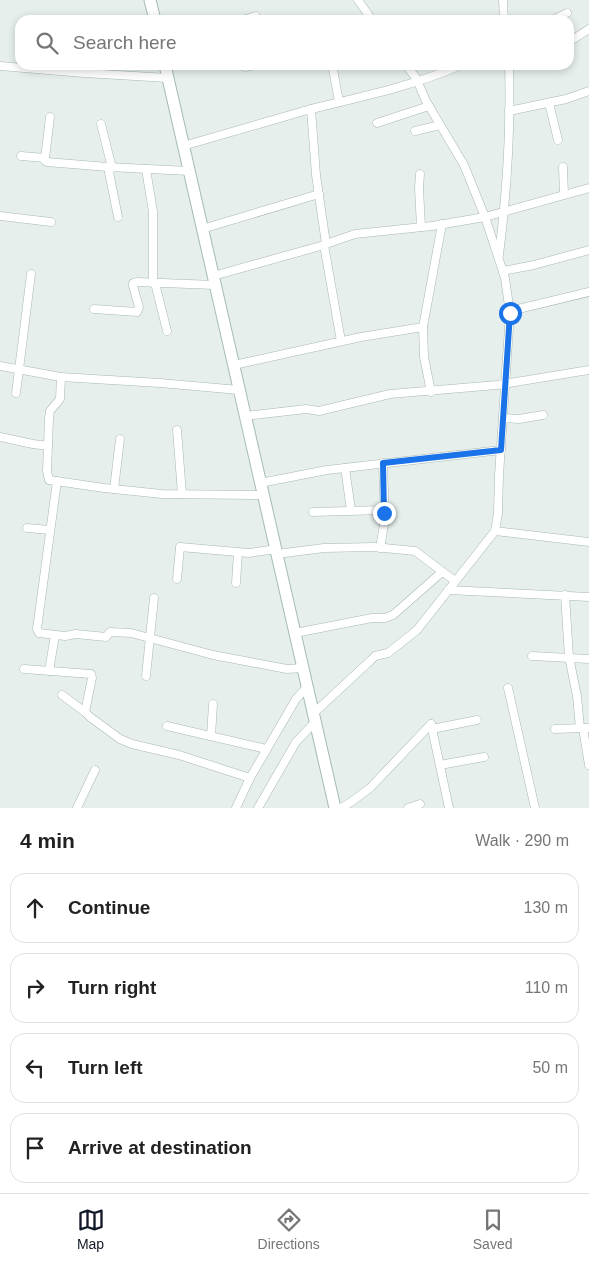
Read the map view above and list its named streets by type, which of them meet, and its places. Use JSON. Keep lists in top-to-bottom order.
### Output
{
  "page": {
    "search": "Search here",
    "heading": ["4 min", "Walk · 290 m"],
    "list": [
      ["Continue", "130 m"],
      ["Turn right", "110 m"],
      ["Turn left", "50 m"],
      "Arrive at destination"
    ],
    "nav": ["Map", "Directions", "Saved"]
  }
}
